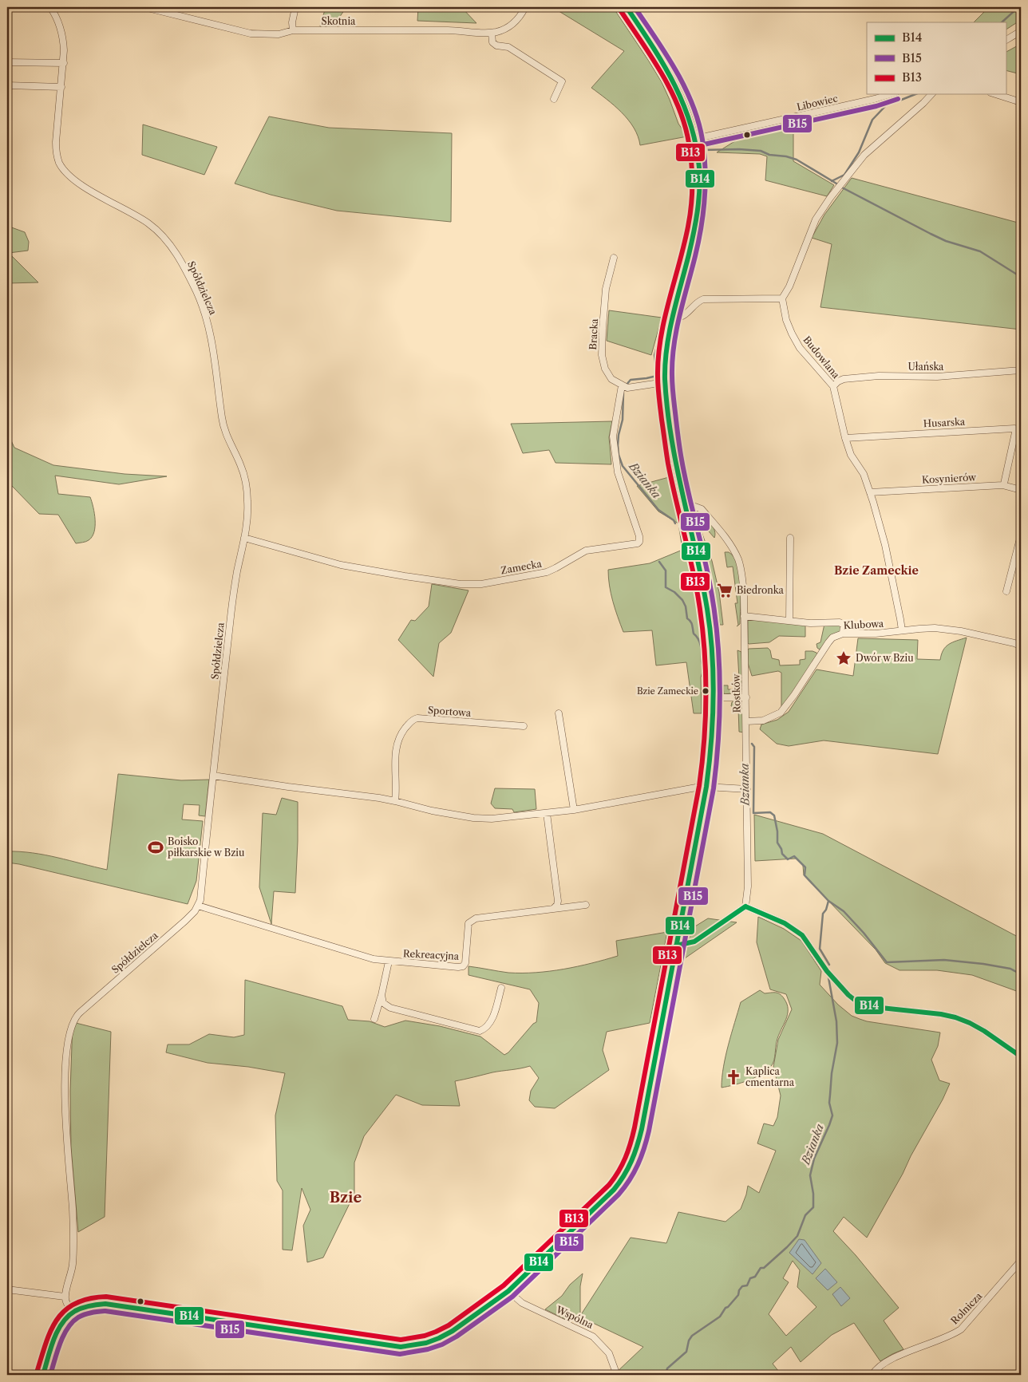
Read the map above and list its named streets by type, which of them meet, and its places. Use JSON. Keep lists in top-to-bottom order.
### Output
{
  "streets": {
    "street": [
      "Skotnia",
      "Libowiec",
      "Spółdzielcza",
      "Bracka",
      "Budowlana",
      "Ułańska",
      "Husarska",
      "Kosynierów",
      "Zamecka",
      "Klubowa",
      "Rostków",
      "Sportowa",
      "Rekreacyjna",
      "Rolnicza",
      "Wspólna"
    ]
  },
  "crossings": [
    ["Spółdzielcza", "Zamecka"],
    ["Spółdzielcza", "Rekreacyjna"],
    ["Bracka", "Zamecka"],
    ["Budowlana", "Ułańska"],
    ["Budowlana", "Husarska"],
    ["Budowlana", "Kosynierów"],
    ["Budowlana", "Klubowa"],
    ["Husarska", "Kosynierów"],
    ["Klubowa", "Rostków"]
  ],
  "districts": ["Bzie Zameckie", "Bzie"],
  "water": ["Bzianka"],
  "places": {
    "supermarket": ["Biedronka"],
    "place": ["Dwór w Bziu"],
    "other": ["Bzie Zameckie"],
    "sports": ["Boisko piłkarskie w Bziu"],
    "church": ["Kaplica cmentarna"]
  },
  "lines": ["transit line B14", "transit line B15", "transit line B13"],
  "legend": ["B14", "B15", "B13"]
}
